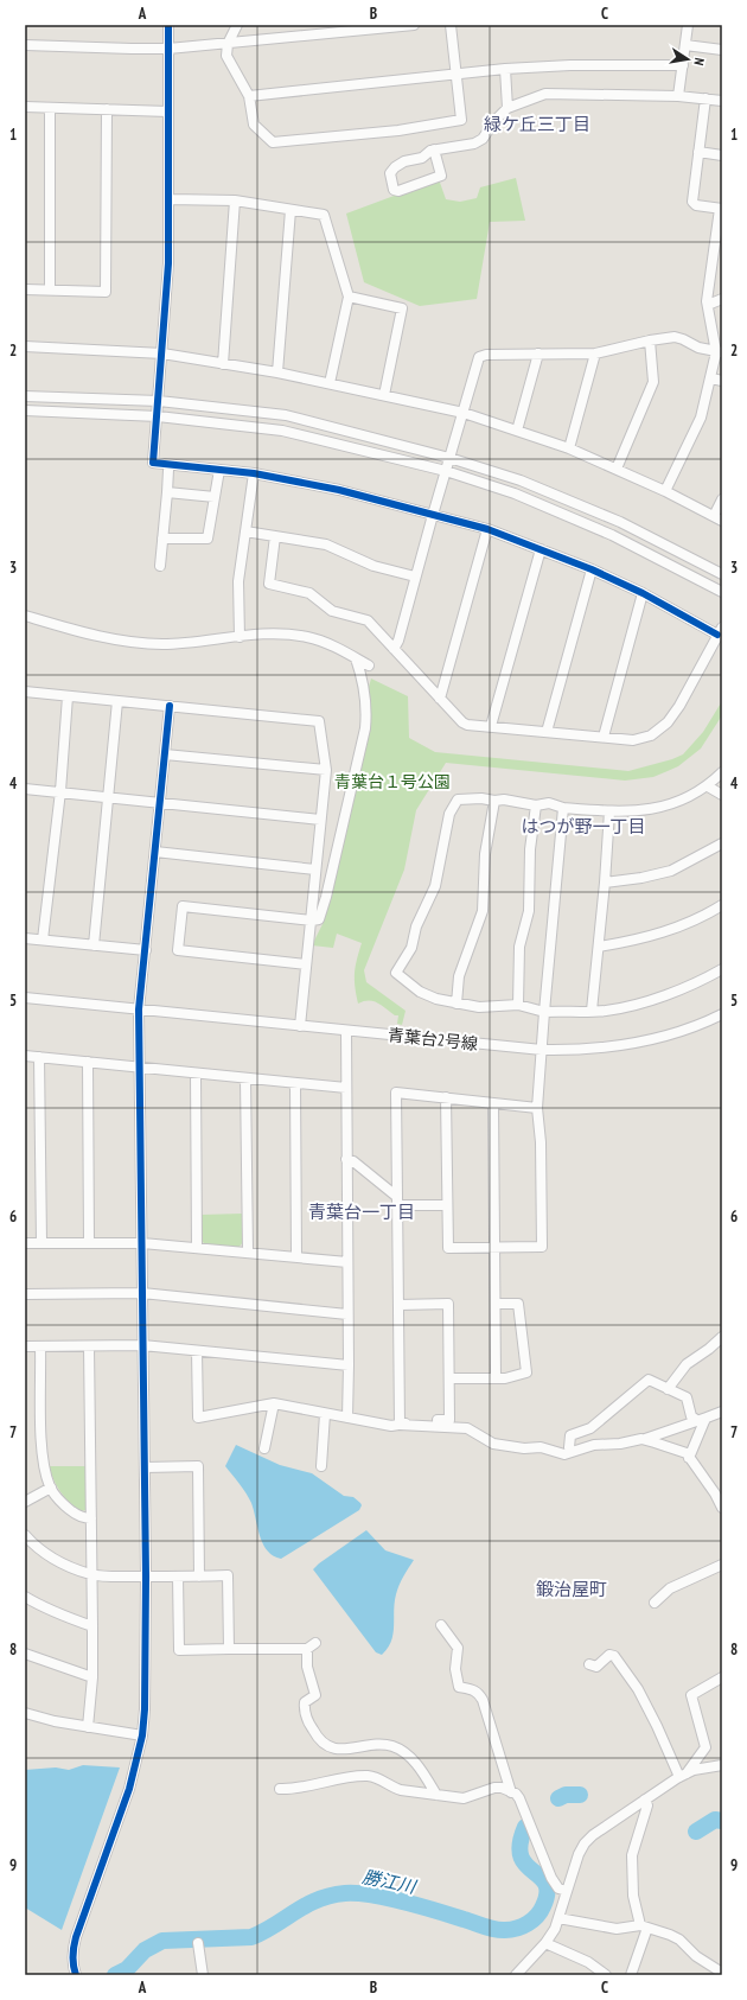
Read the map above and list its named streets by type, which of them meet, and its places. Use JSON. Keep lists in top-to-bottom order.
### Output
{
  "streets": {
    "street": ["青葉台2号線"]
  },
  "districts": [
    "緑ケ丘三丁目",
    "はつが野一丁目",
    "青葉台一丁目",
    "鍛治屋町"
  ],
  "water": ["勝江川"],
  "parks": ["青葉台１号公園"],
  "north": "right",
  "grid": {
    "columns": ["A", "B", "C"],
    "rows": [
      "1",
      "2",
      "3",
      "4",
      "5",
      "6",
      "7",
      "8",
      "9"
    ]
  }
}
